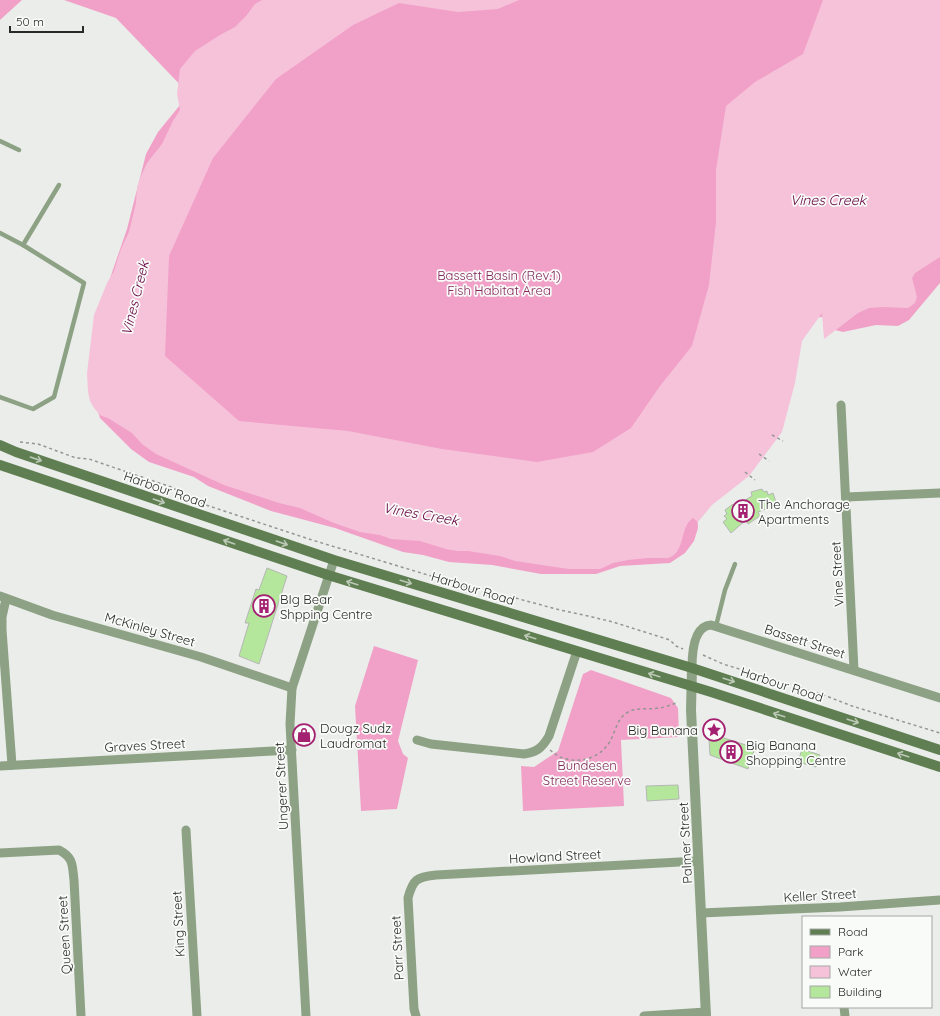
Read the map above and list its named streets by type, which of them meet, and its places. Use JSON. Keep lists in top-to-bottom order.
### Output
{
  "streets": {
    "main road": ["Harbour Road"],
    "street": [
      "Vine Street",
      "McKinley Street",
      "Bassett Street",
      "Graves Street",
      "Ungerer Street",
      "Palmer Street",
      "Howland Street",
      "Keller Street",
      "King Street",
      "Queen Street",
      "Parr Street"
    ]
  },
  "crossings": [
    ["Harbour Road", "Ungerer Street"],
    ["Harbour Road", "Palmer Street"],
    ["Vine Street", "Bassett Street"],
    ["McKinley Street", "Ungerer Street"],
    ["Graves Street", "Ungerer Street"],
    ["Palmer Street", "Howland Street"],
    ["Palmer Street", "Keller Street"],
    ["Howland Street", "Parr Street"]
  ],
  "water": ["Vines Creek"],
  "parks": ["Bassett Basin (Rev.1) Fish Habitat Area", "Bundesen Street Reserve"],
  "places": {
    "building": ["The Anchorage Apartments", "BIg Bear Shpping Centre", "Big Banana Shopping Centre"],
    "place": ["Big Banana"],
    "shop": ["Dougz Sudz Laudromat"]
  },
  "legend": [
    "Road",
    "Park",
    "Water",
    "Building"
  ],
  "scale_bar": "50 m"
}
